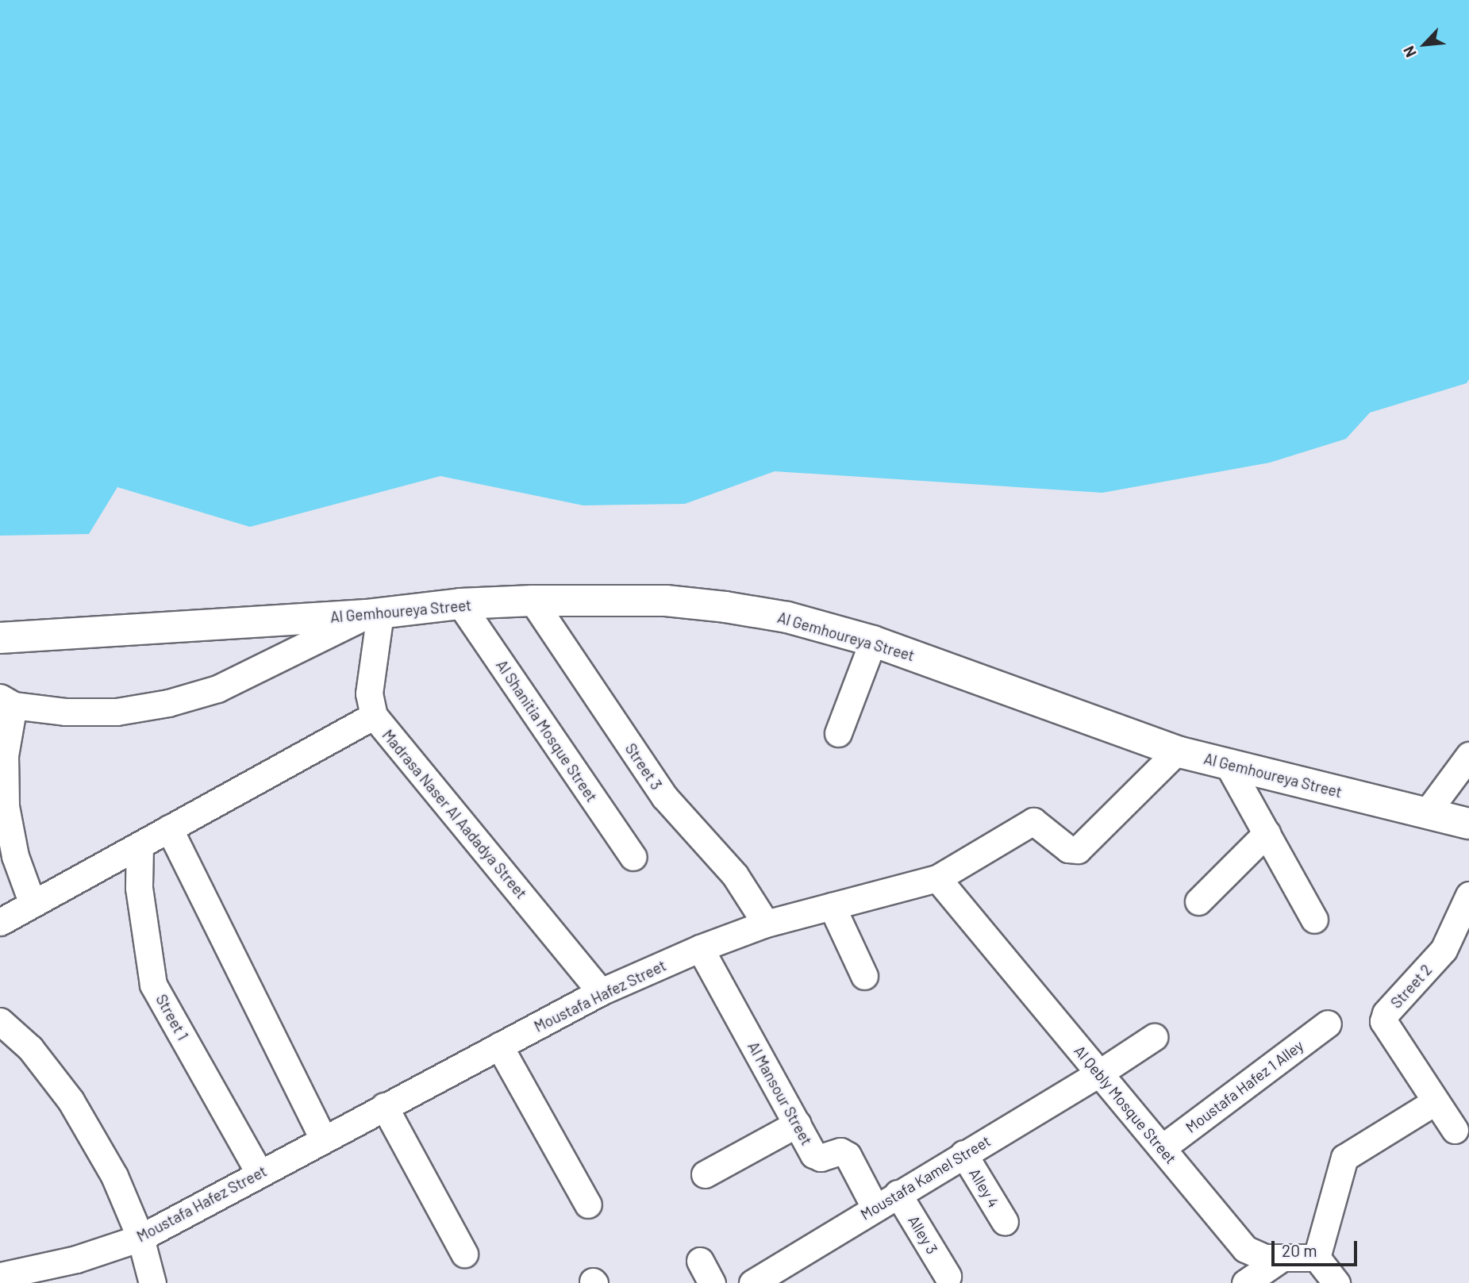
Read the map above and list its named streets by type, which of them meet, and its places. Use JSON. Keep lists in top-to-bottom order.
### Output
{
  "streets": {
    "street": [
      "Al Gemhoureya Street",
      "Al Shanitia Mosque Street",
      "Street 3",
      "Madrasa Naser Al Aadadya Street",
      "Street 2",
      "Moustafa Hafez Street",
      "Street 1",
      "Moustafa Hafez 1 Alley",
      "Al Mansour Street",
      "Al Qebly Mosque Street",
      "Moustafa Kamel Street",
      "Alley 4",
      "Alley 3"
    ]
  },
  "crossings": [
    ["Al Gemhoureya Street", "Al Shanitia Mosque Street"],
    ["Al Gemhoureya Street", "Street 3"],
    ["Al Gemhoureya Street", "Madrasa Naser Al Aadadya Street"],
    ["Al Gemhoureya Street", "Moustafa Hafez Street"],
    ["Street 3", "Moustafa Hafez Street"],
    ["Madrasa Naser Al Aadadya Street", "Moustafa Hafez Street"],
    ["Moustafa Hafez Street", "Street 1"],
    ["Moustafa Hafez Street", "Al Mansour Street"],
    ["Moustafa Hafez Street", "Al Qebly Mosque Street"],
    ["Moustafa Hafez 1 Alley", "Al Qebly Mosque Street"],
    ["Al Mansour Street", "Moustafa Kamel Street"],
    ["Al Qebly Mosque Street", "Moustafa Kamel Street"],
    ["Moustafa Kamel Street", "Alley 4"],
    ["Moustafa Kamel Street", "Alley 3"]
  ],
  "scale_bar": "20 m",
  "north": "bottom left"
}
